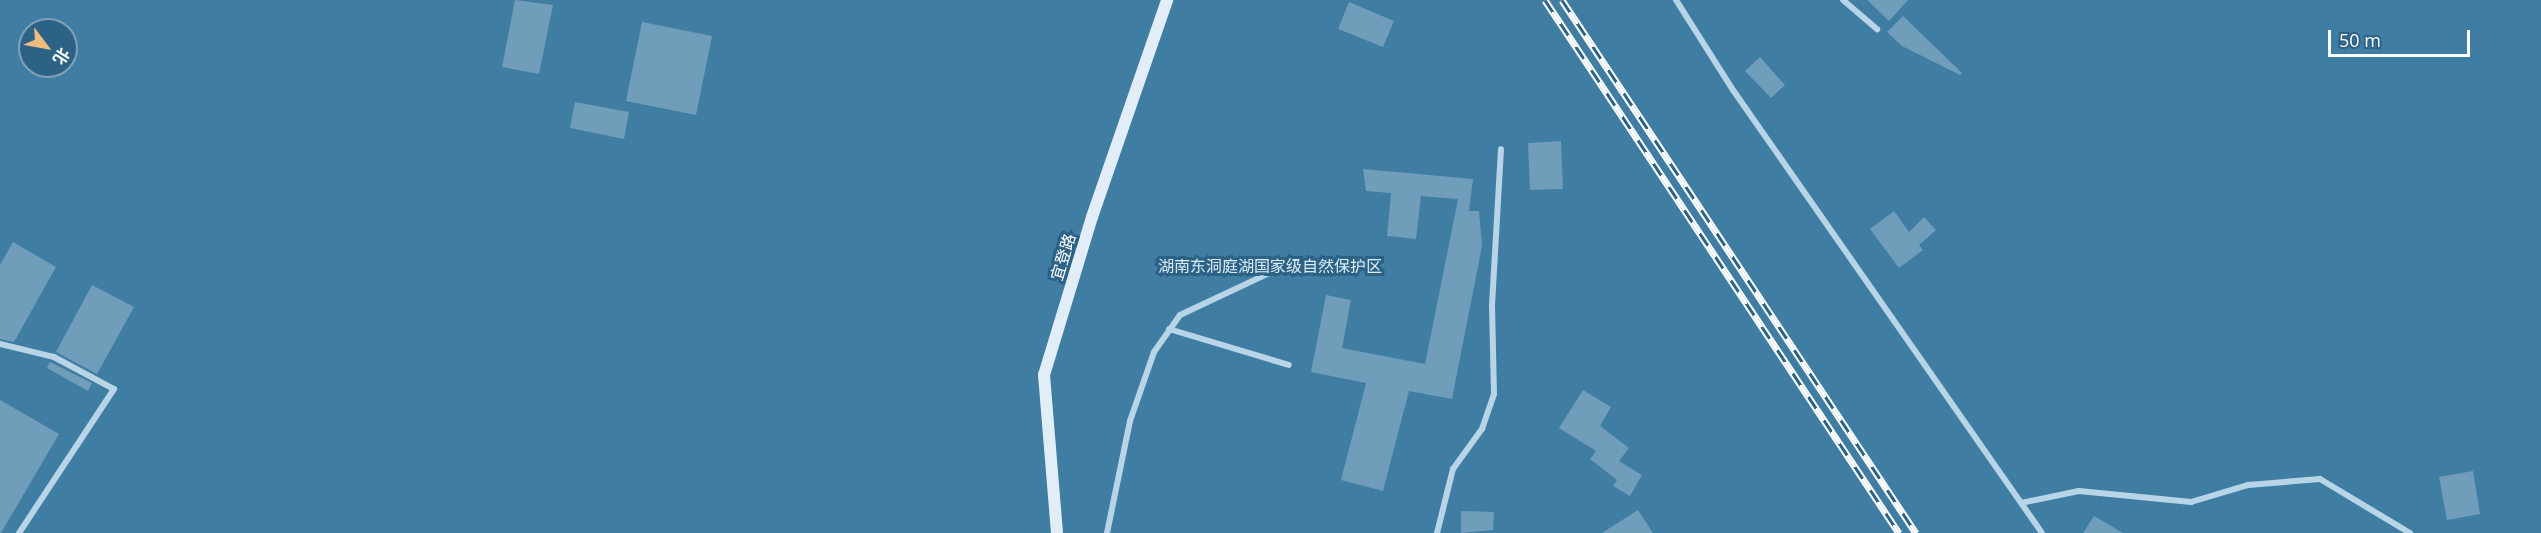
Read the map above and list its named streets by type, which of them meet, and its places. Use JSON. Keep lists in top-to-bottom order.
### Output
{
  "streets": {
    "street": ["宜登路"]
  },
  "parks": ["湖南东洞庭湖国家级自然保护区"],
  "scale_bar": "50 m",
  "north": "bottom right"
}
